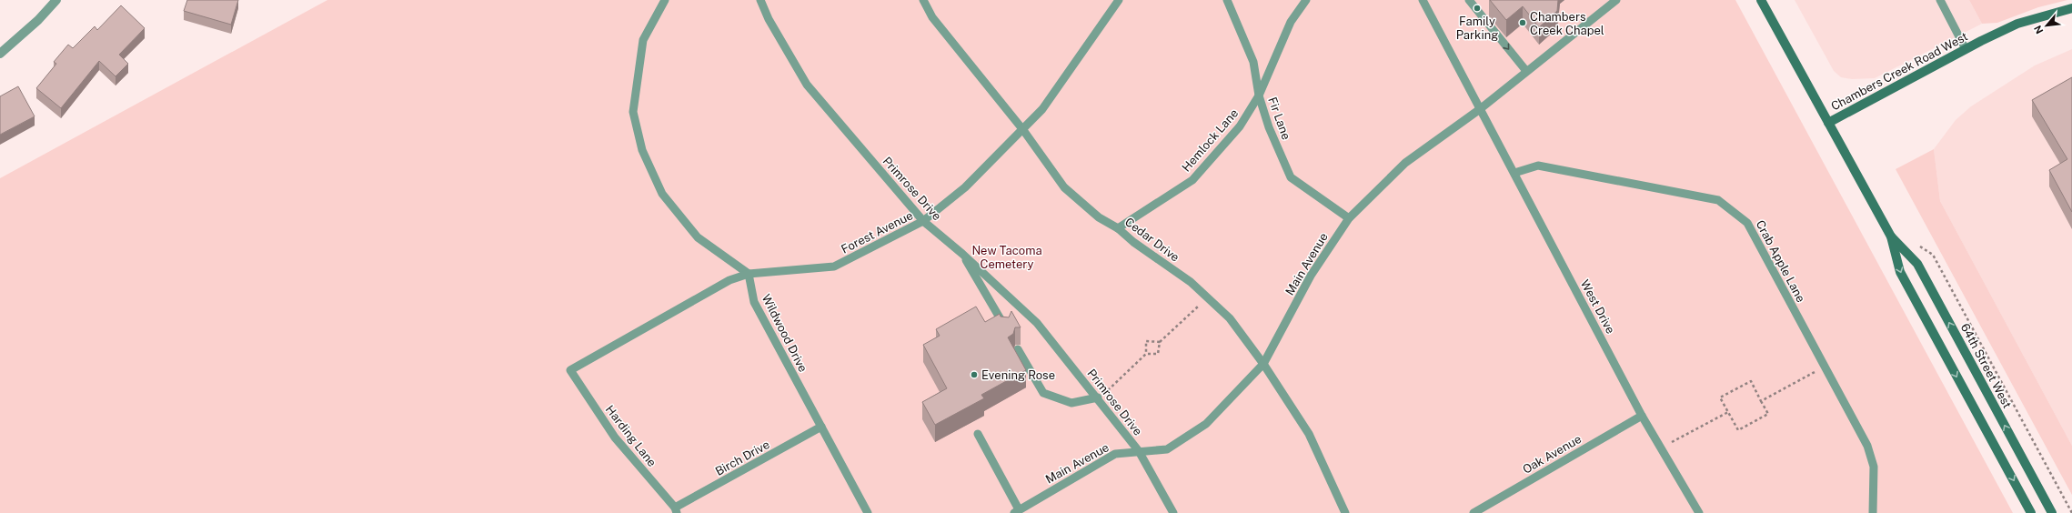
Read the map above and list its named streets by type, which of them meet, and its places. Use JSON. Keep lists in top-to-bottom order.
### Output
{
  "streets": {
    "street": ["Chambers Creek Road West", "64th Street West"],
    "lane": [
      "Fir Lane",
      "Hemlock Lane",
      "Primrose Drive",
      "Forest Avenue",
      "Cedar Drive",
      "Crab Apple Lane",
      "Main Avenue",
      "West Drive",
      "Wildwood Drive",
      "Harding Lane",
      "Oak Avenue",
      "Birch Drive"
    ]
  },
  "crossings": [
    ["Chambers Creek Road West", "64th Street West"],
    ["Fir Lane", "Hemlock Lane"],
    ["Fir Lane", "Main Avenue"],
    ["Hemlock Lane", "Cedar Drive"],
    ["Primrose Drive", "Forest Avenue"],
    ["Primrose Drive", "Main Avenue"],
    ["Forest Avenue", "Cedar Drive"],
    ["Forest Avenue", "Wildwood Drive"],
    ["Forest Avenue", "Harding Lane"],
    ["Cedar Drive", "Main Avenue"],
    ["Crab Apple Lane", "West Drive"],
    ["Main Avenue", "West Drive"],
    ["West Drive", "Oak Avenue"],
    ["Wildwood Drive", "Birch Drive"],
    ["Harding Lane", "Birch Drive"]
  ],
  "parks": ["New Tacoma Cemetery"],
  "places": ["Family Parking", "Chambers Creek Chapel", "Evening Rose"],
  "north": "bottom left"
}
